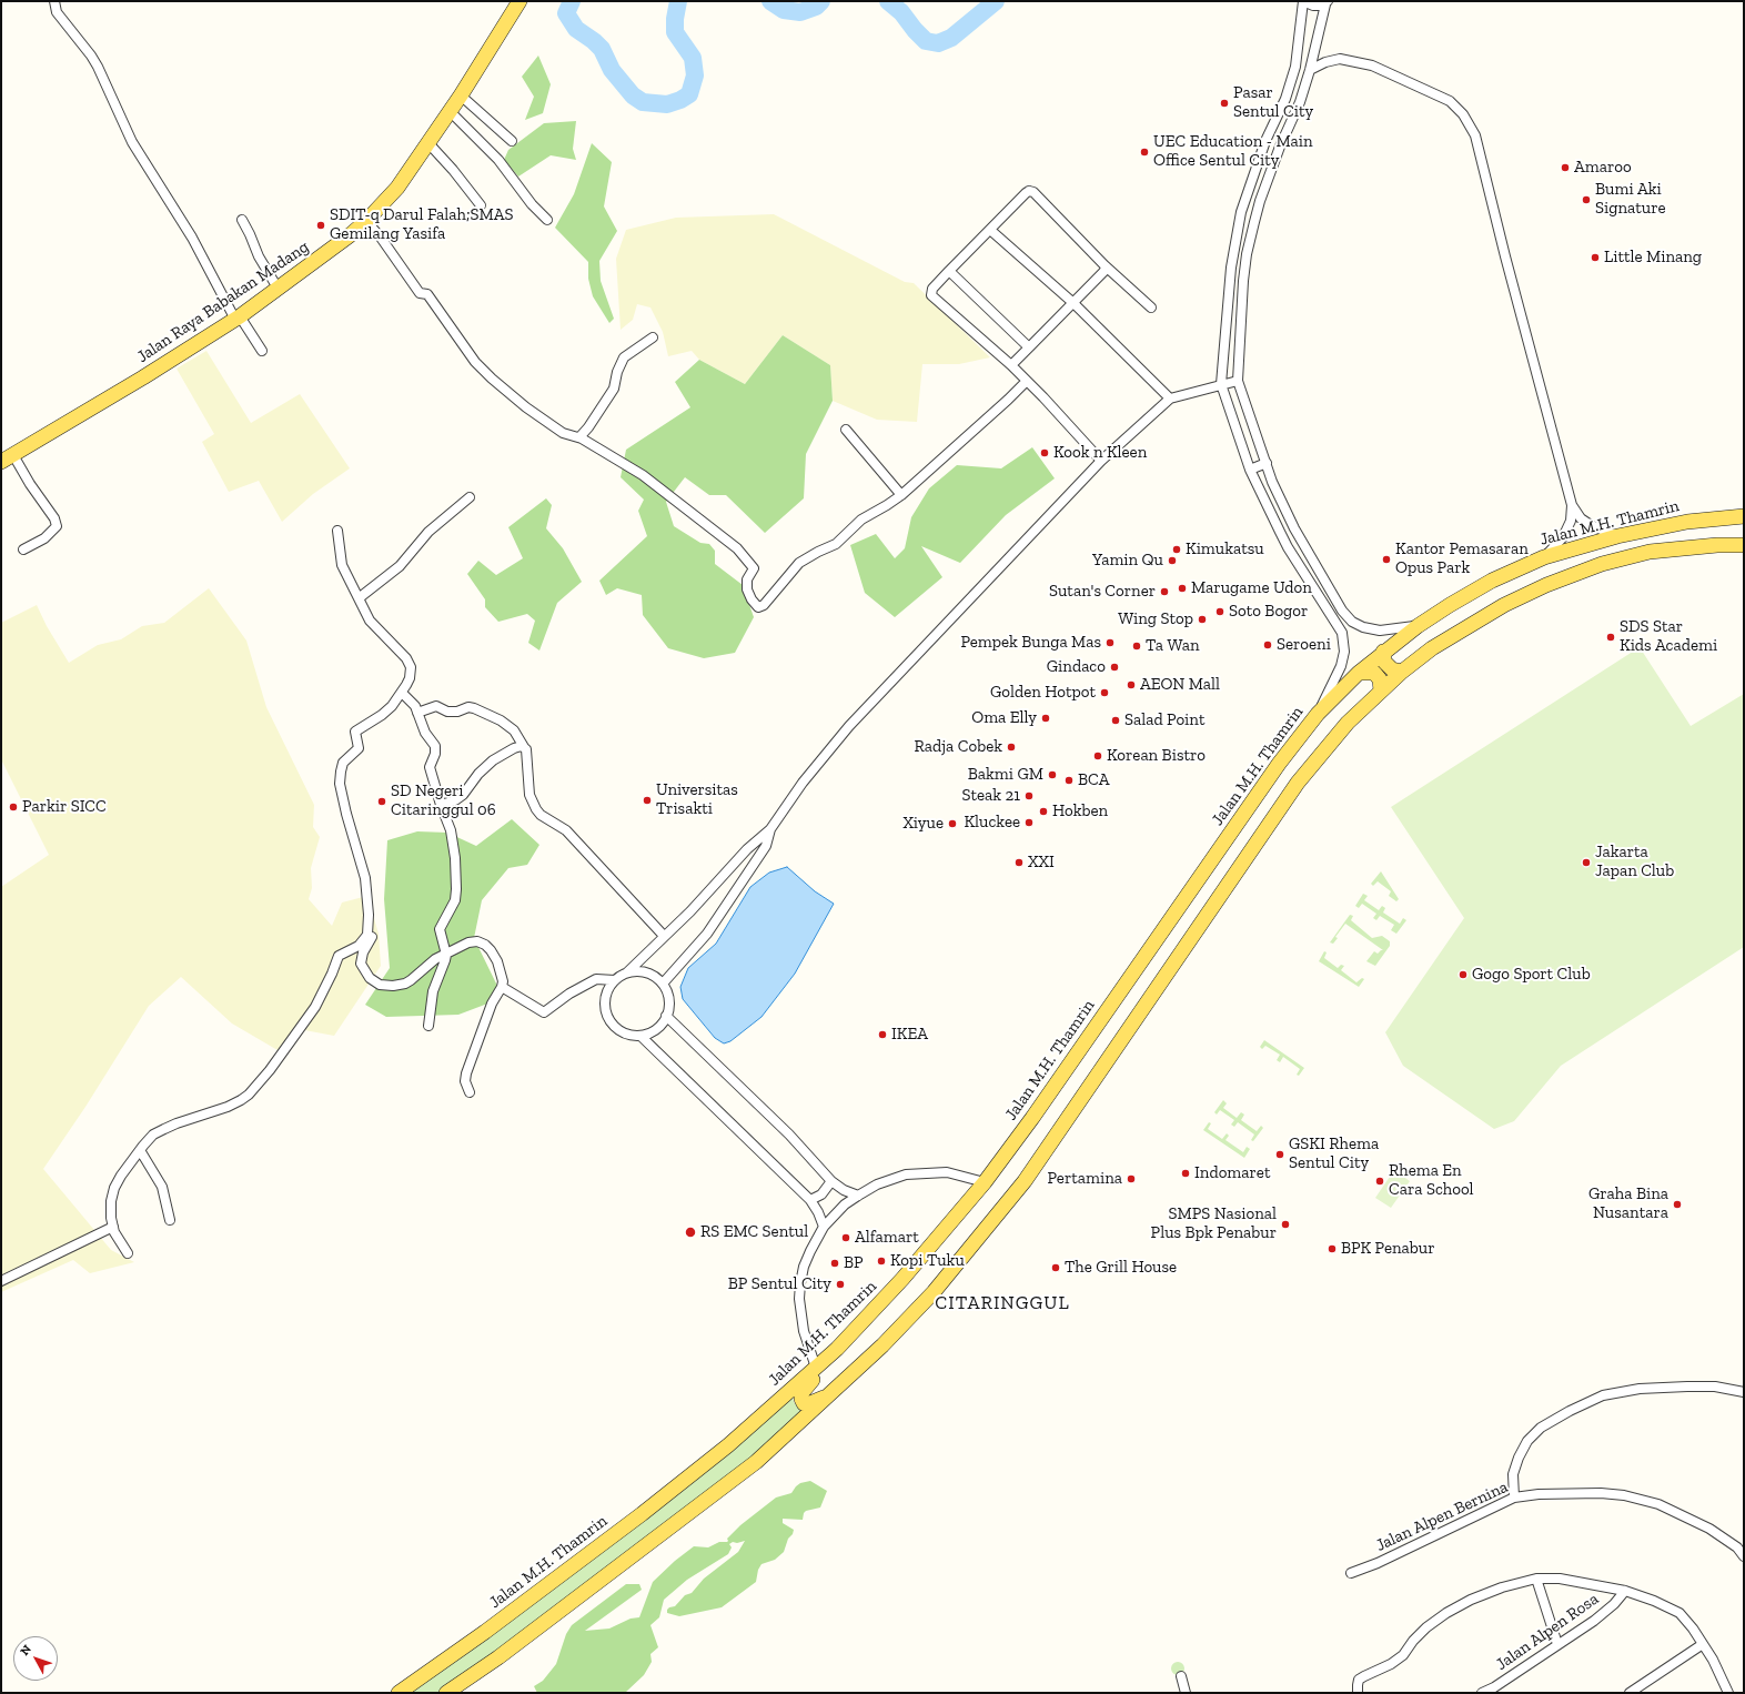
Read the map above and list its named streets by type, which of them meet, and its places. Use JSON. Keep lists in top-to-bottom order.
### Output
{
  "streets": {
    "main road": ["Jalan Raya Babakan Madang", "Jalan M.H. Thamrin"],
    "street": ["Jalan Alpen Bernina", "Jalan Alpen Rosa"]
  },
  "districts": ["CITARINGGUL"],
  "places": [
    "Pasar Sentul City",
    "UEC Education - Main Office Sentul City",
    "Amaroo",
    "Bumi Aki Signature",
    "SDIT-q Darul Falah;SMAS Gemilang Yasifa",
    "Little Minang",
    "Kook n Kleen",
    "Kimukatsu",
    "Kantor Pemasaran Opus Park",
    "Yamin Qu",
    "Marugame Udon",
    "Sutan's Corner",
    "Soto Bogor",
    "Wing Stop",
    "SDS Star Kids Academi",
    "Pempek Bunga Mas",
    "Seroeni",
    "Ta Wan",
    "Gindaco",
    "AEON Mall",
    "Golden Hotpot",
    "Oma Elly",
    "Salad Point",
    "Radja Cobek",
    "Korean Bistro",
    "Bakmi GM",
    "BCA",
    "Steak 21",
    "Universitas Trisakti",
    "SD Negeri Citaringgul 06",
    "Parkir SICC",
    "Hokben",
    "Kluckee",
    "Xiyue",
    "XXI",
    "Jakarta Japan Club",
    "Gogo Sport Club",
    "IKEA",
    "GSKI Rhema Sentul City",
    "Indomaret",
    "Pertamina",
    "Rhema En Cara School",
    "Graha Bina Nusantara",
    "SMPS Nasional Plus Bpk Penabur",
    "RS EMC Sentul",
    "Alfamart",
    "BPK Penabur",
    "Kopi Tuku",
    "BP",
    "The Grill House",
    "BP Sentul City"
  ],
  "north": "top left"
}
